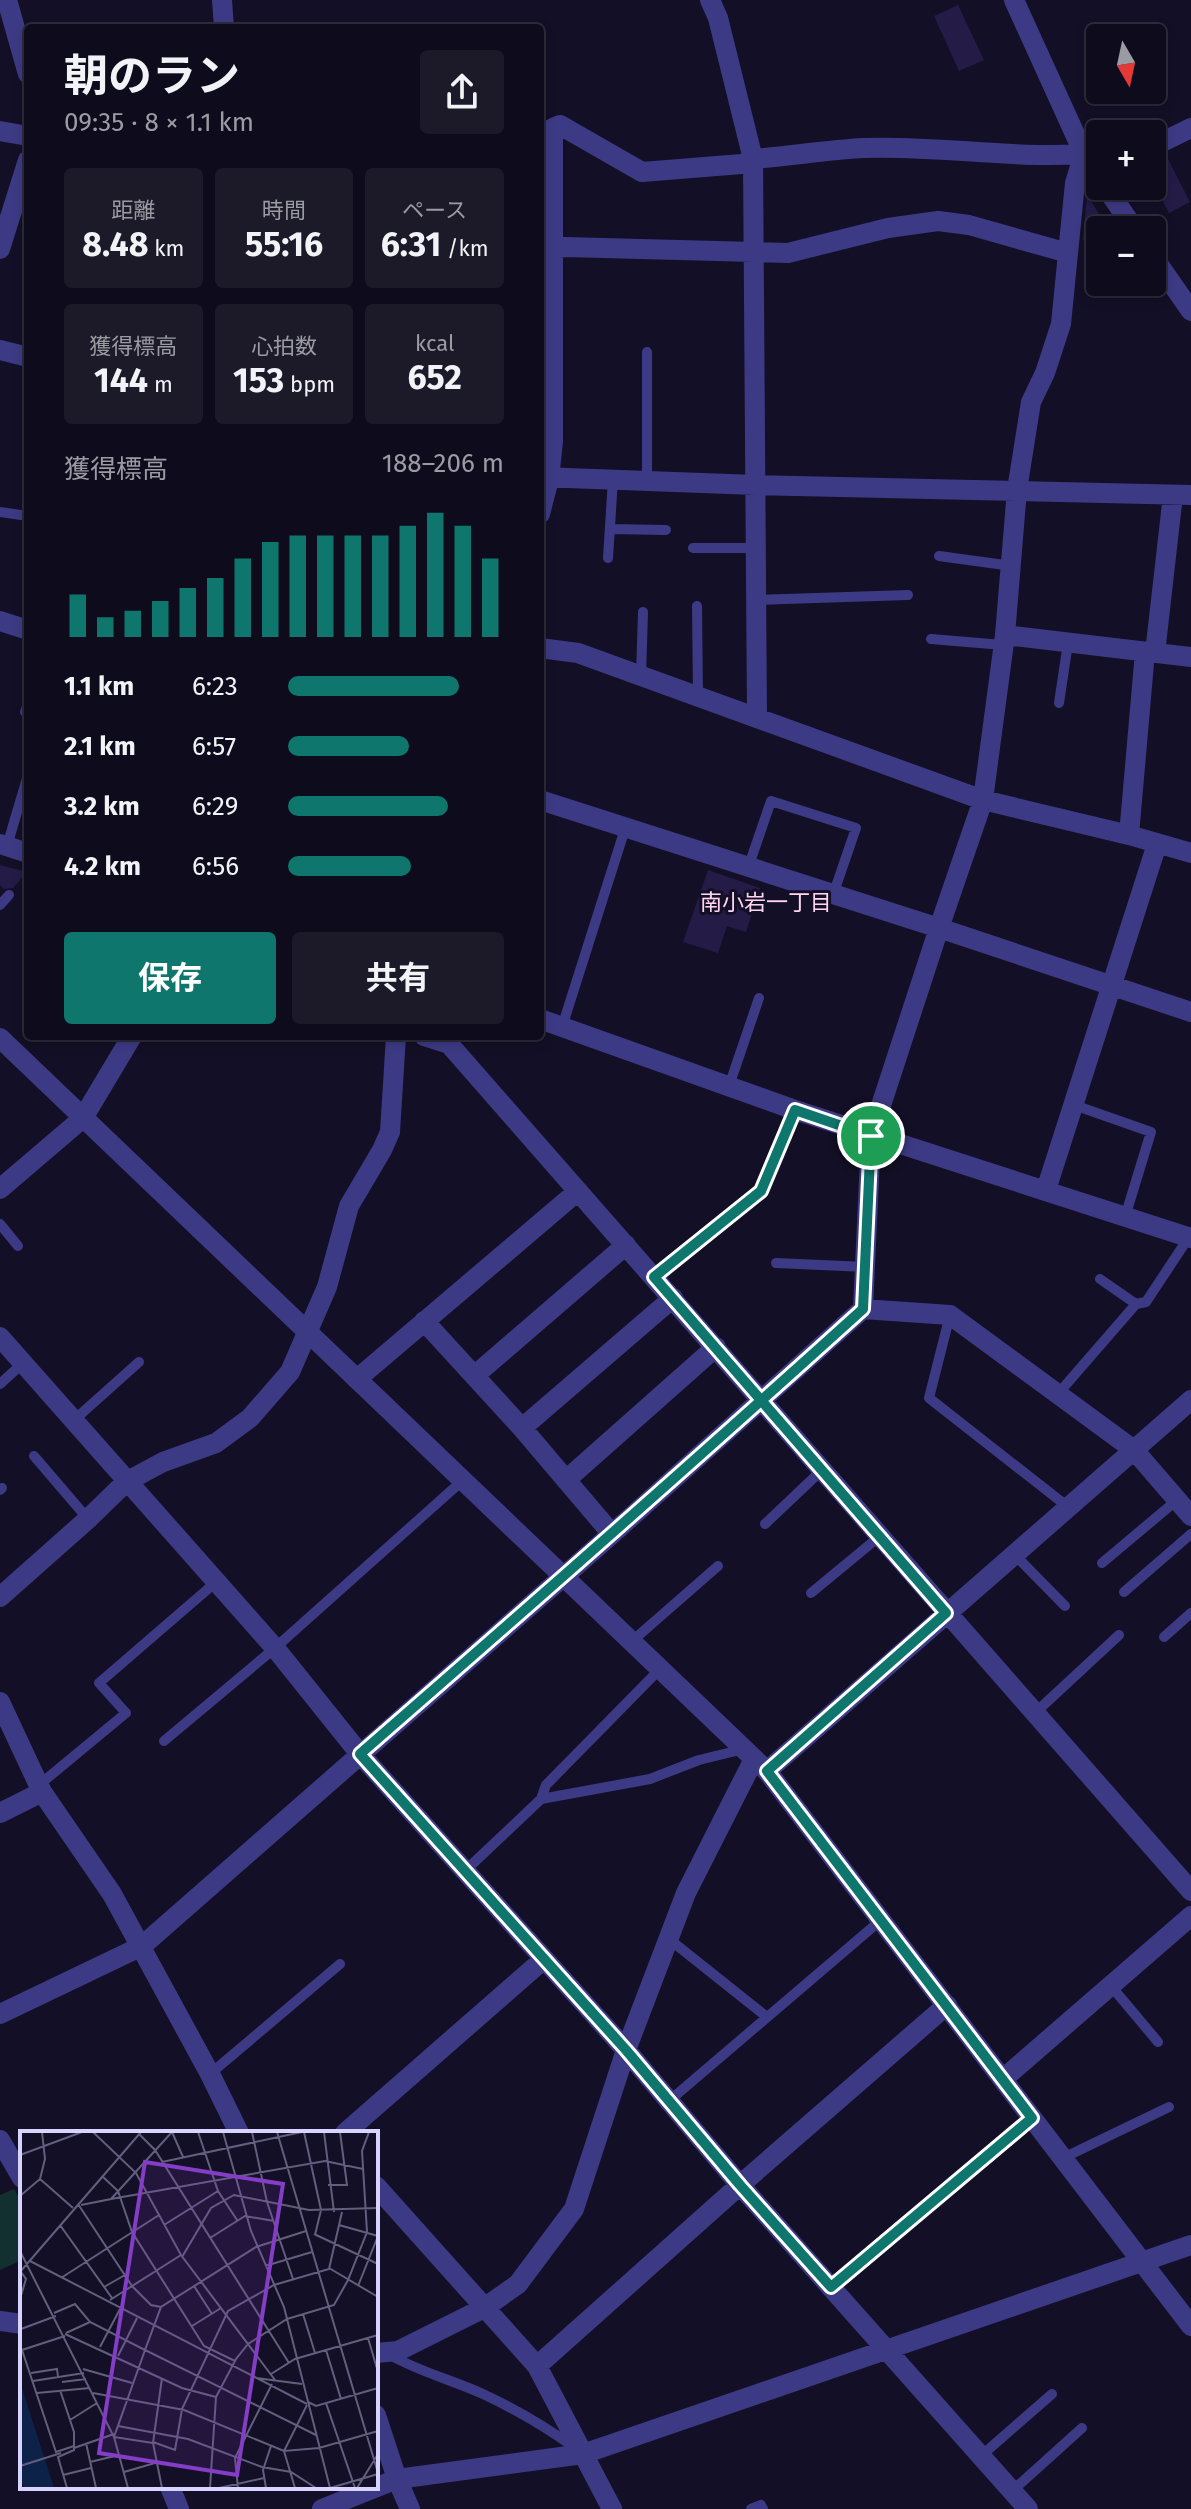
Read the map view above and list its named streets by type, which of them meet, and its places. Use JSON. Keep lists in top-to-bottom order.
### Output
{
  "districts": ["南小岩一丁目"],
  "north": "bottom",
  "page": {
    "map_buttons": ["+", "−"],
    "heading": ["朝のラン", "09:35 · 8 × 1.1 km"],
    "stats": [
      ["距離", "8.48 km"],
      ["時間", "55:16"],
      ["ペース", "6:31 /km"],
      ["獲得標高", "144 m"],
      ["心拍数", "153 bpm"],
      ["kcal", "652"]
    ],
    "chart": ["獲得標高", "188–206 m"],
    "list": [
      {
        "name": "1.1 km",
        "note": "6:23"
      },
      {
        "name": "2.1 km",
        "note": "6:57"
      },
      {
        "name": "3.2 km",
        "note": "6:29"
      },
      {
        "name": "4.2 km",
        "note": "6:56"
      }
    ],
    "buttons": ["保存", "共有"]
  }
}
